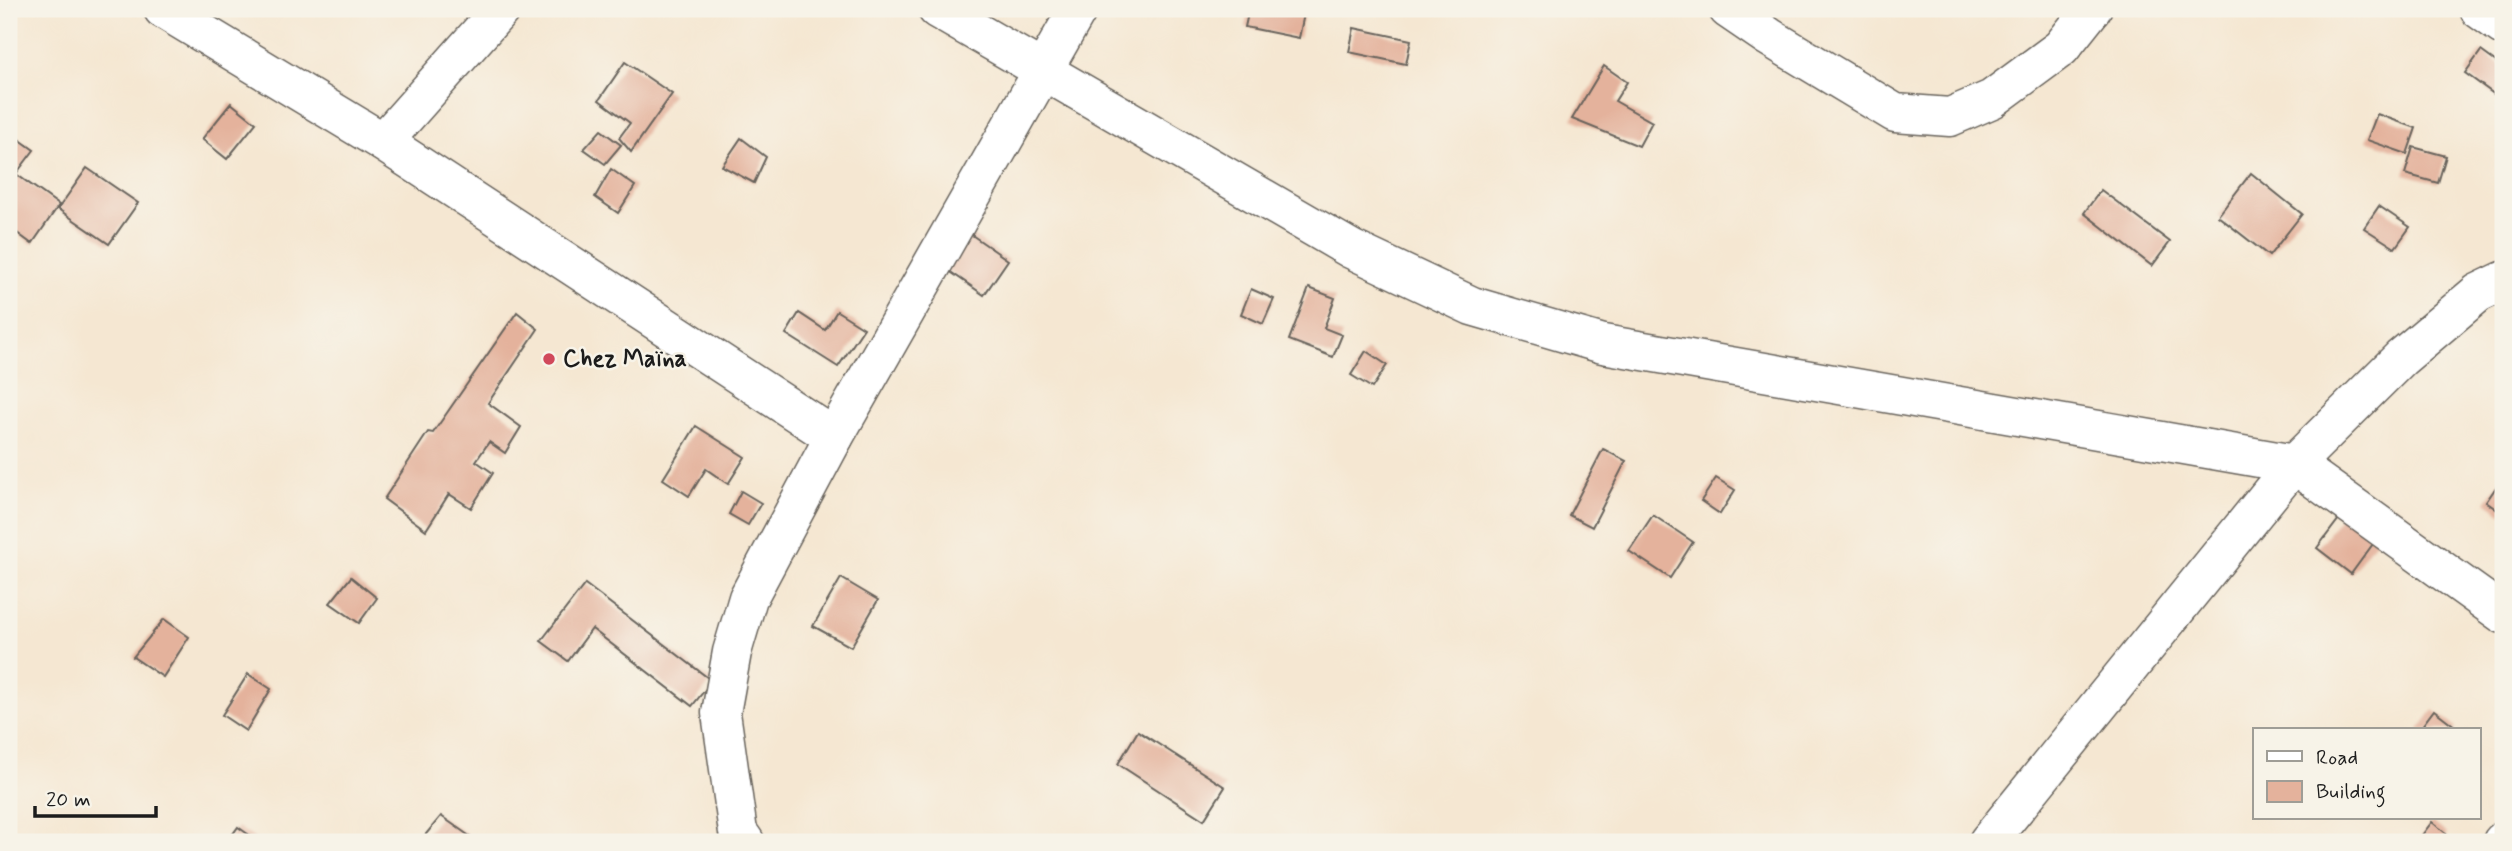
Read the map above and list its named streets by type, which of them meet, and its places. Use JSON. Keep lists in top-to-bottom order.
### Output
{
  "places": ["Chez Maïna"],
  "legend": ["Road", "Building"],
  "scale_bar": "20 m"
}
